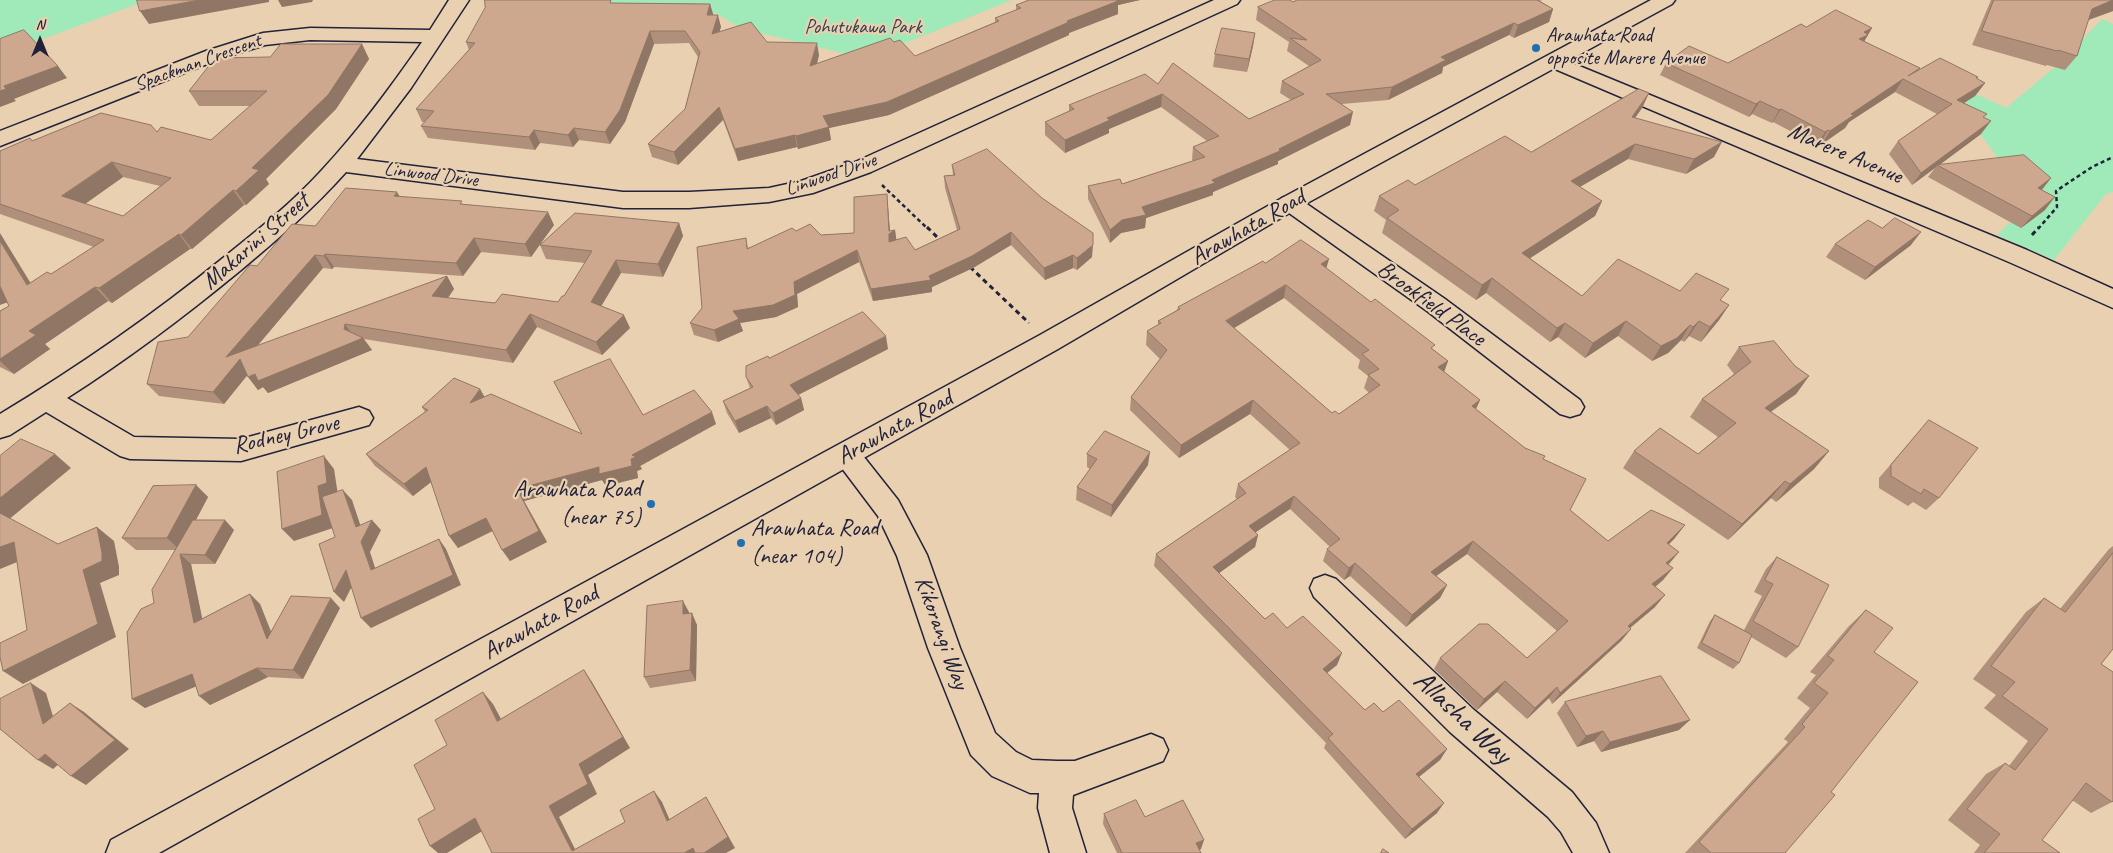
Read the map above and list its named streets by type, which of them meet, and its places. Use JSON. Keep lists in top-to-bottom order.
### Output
{
  "streets": {
    "street": [
      "Spackman Crescent",
      "Marere Avenue",
      "Linwood Drive",
      "Arawhata Road",
      "Makarini Street",
      "Brookfield Place",
      "Rodney Grove",
      "Kikorangi Way",
      "Allasha Way"
    ]
  },
  "crossings": [
    ["Spackman Crescent", "Makarini Street"],
    ["Marere Avenue", "Arawhata Road"],
    ["Linwood Drive", "Makarini Street"],
    ["Arawhata Road", "Brookfield Place"],
    ["Arawhata Road", "Kikorangi Way"],
    ["Makarini Street", "Rodney Grove"]
  ],
  "parks": ["Pohutukawa Park"],
  "places": ["Arawhata Road opposite Marere Avenue", "Arawhata Road (near 75)", "Arawhata Road (near 104)"],
  "north": "top"
}
